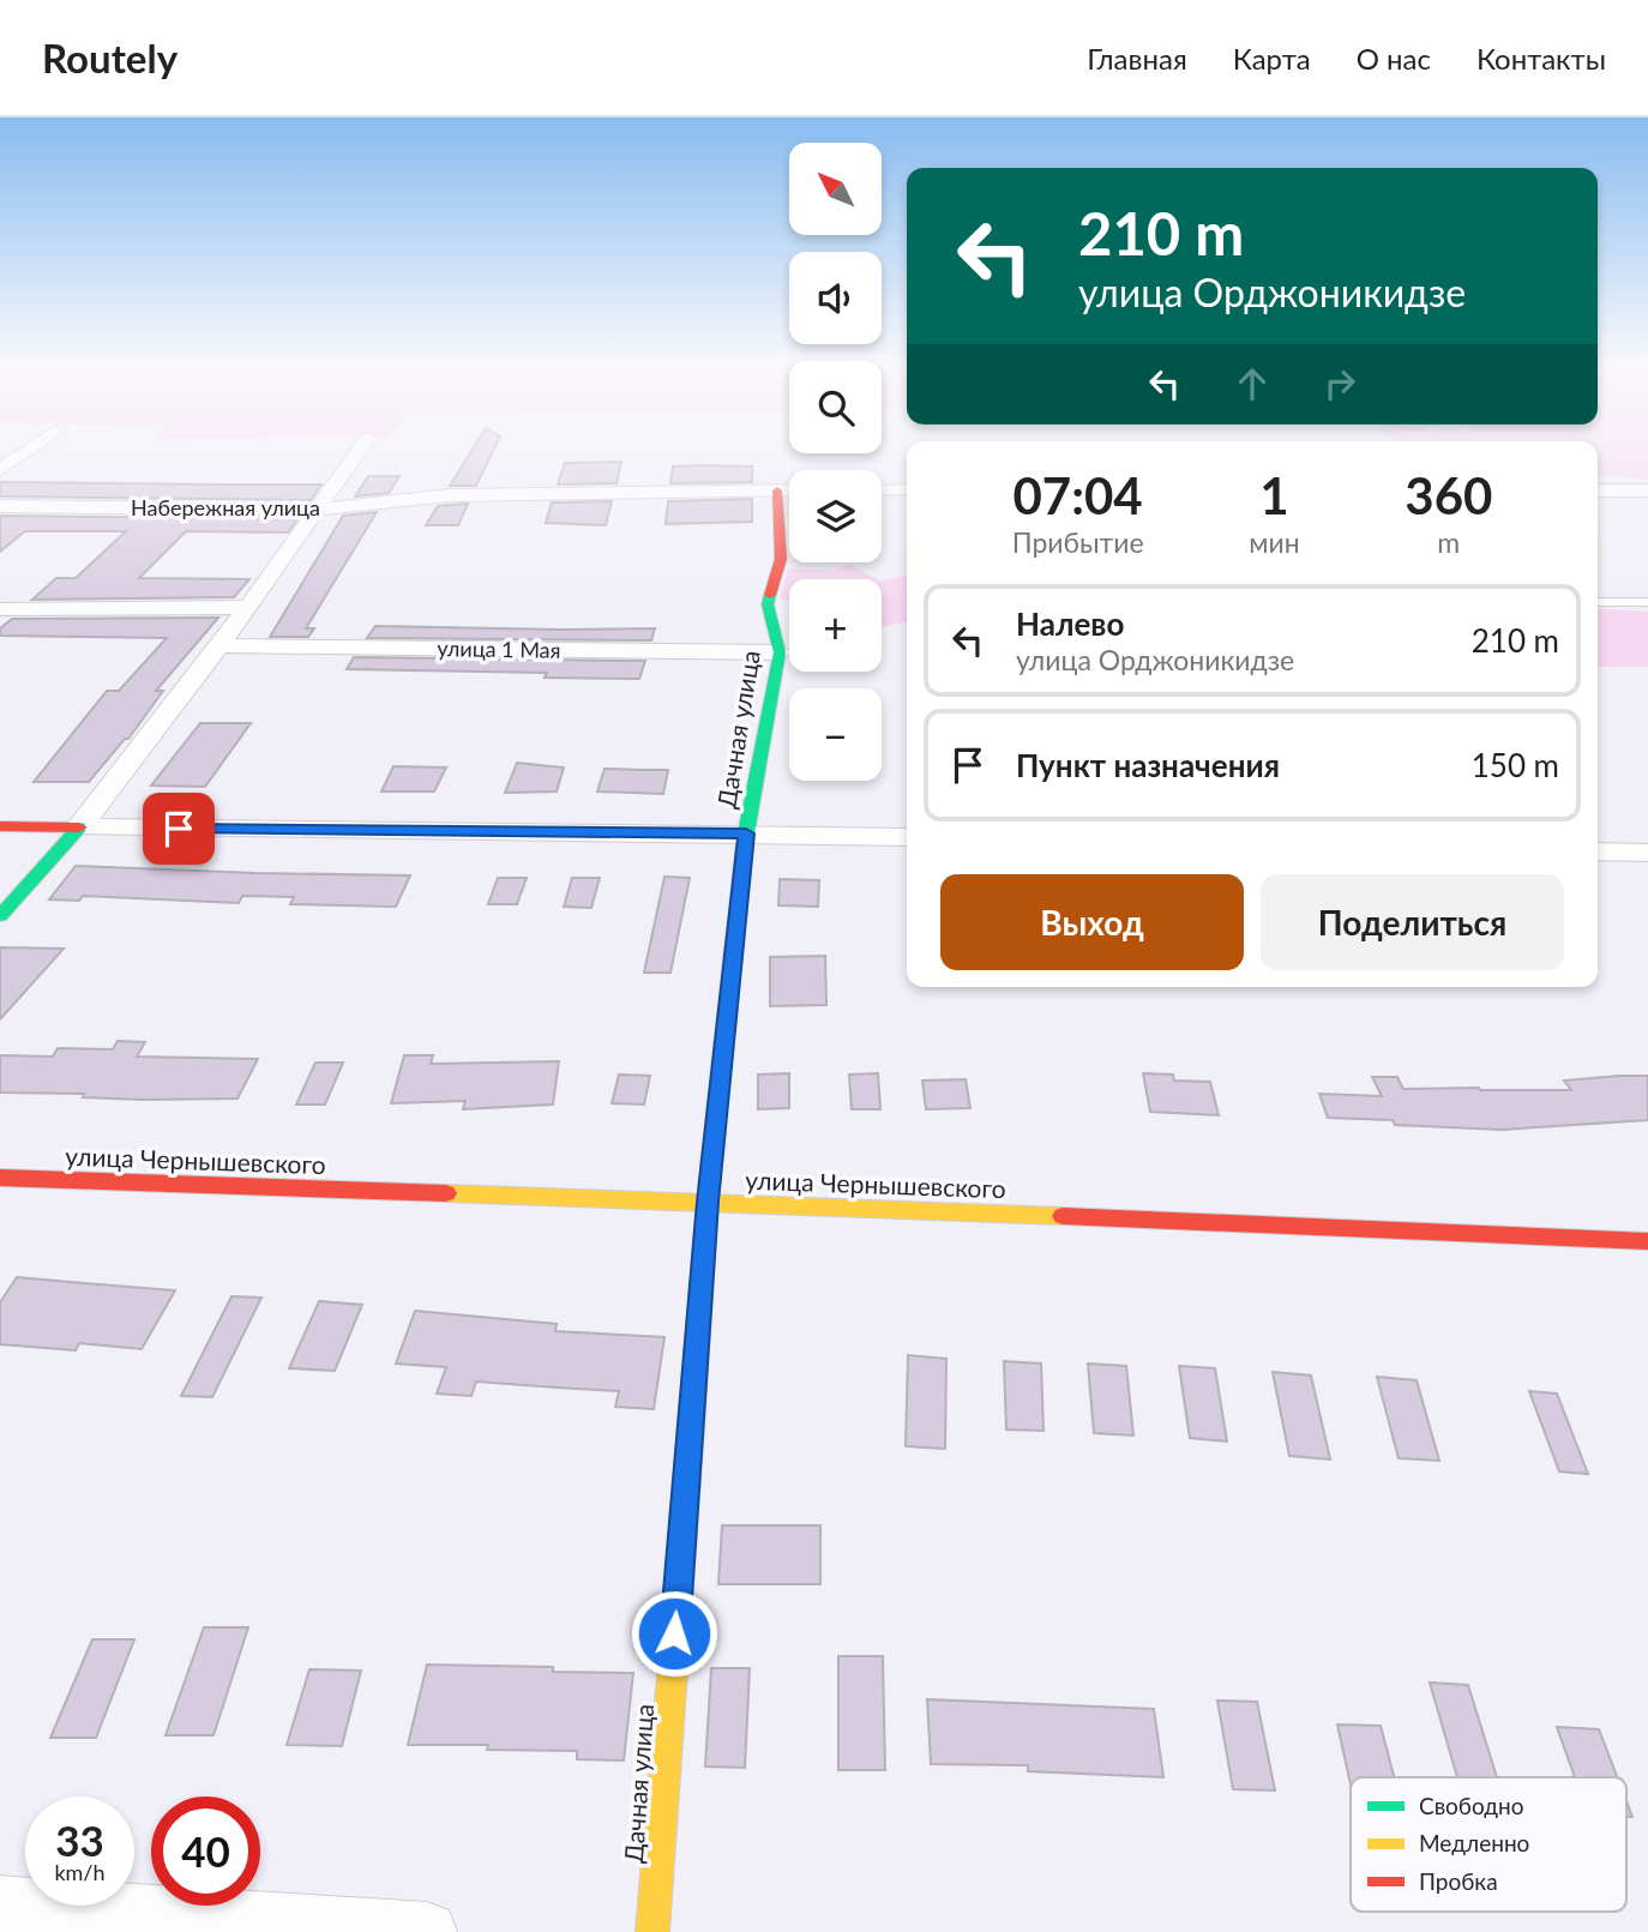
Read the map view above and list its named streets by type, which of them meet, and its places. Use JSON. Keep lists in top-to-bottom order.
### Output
{
  "streets": {
    "street": [
      "Набережная улица",
      "улица 1 Мая",
      "Дачная улица",
      "улица Чернышевского"
    ]
  },
  "crossings": [
    ["Набережная улица", "Дачная улица"],
    ["улица 1 Мая", "Дачная улица"],
    ["Дачная улица", "улица Чернышевского"]
  ],
  "legend": ["Свободно", "Медленно", "Пробка"],
  "north": "top left",
  "page": {
    "header": "Routely",
    "nav": [
      "Главная",
      "Карта",
      "О нас",
      "Контакты"
    ],
    "map_buttons": ["+", "−"],
    "turn": ["210 m", "улица Орджоникидзе"],
    "eta": [
      "07:04",
      "Прибытие",
      "1",
      "мин",
      "360",
      "m"
    ],
    "list": [
      {
        "name": "Налево",
        "note": "улица Орджоникидзе",
        "value": "210 m"
      },
      {
        "name": "Пункт назначения",
        "value": "150 m"
      }
    ],
    "buttons": ["Выход", "Поделиться"],
    "speed": "33 km/h",
    "limit": "40"
  }
}
